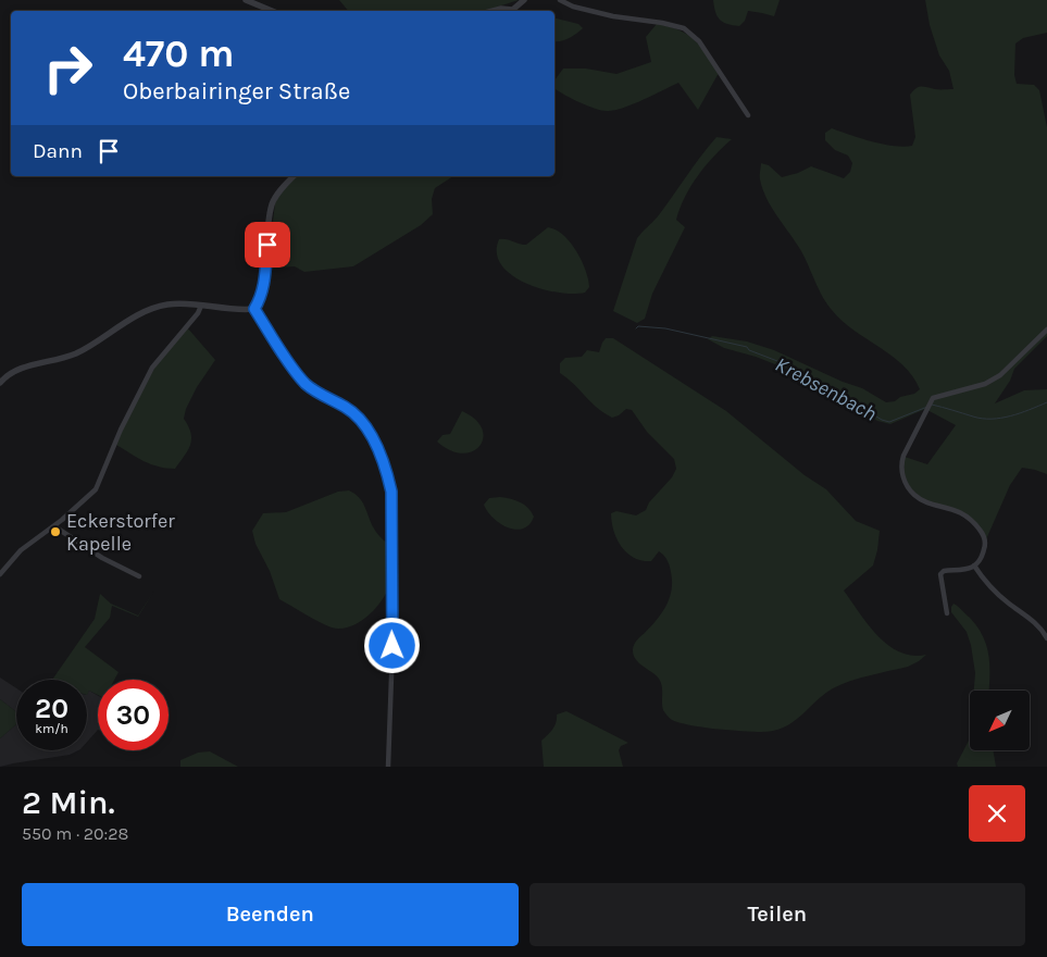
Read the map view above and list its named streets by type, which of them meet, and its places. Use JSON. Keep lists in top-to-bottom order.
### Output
{
  "water": ["Krebsenbach"],
  "places": ["Eckerstorfer Kapelle"],
  "north": "bottom left",
  "page": {
    "turn": ["470 m", "Oberbairinger Straße"],
    "then": "Dann",
    "speed": "20 km/h",
    "limit": "30",
    "heading": ["2 Min.", "550 m · 20:28"],
    "buttons": ["Beenden", "Teilen"]
  }
}
